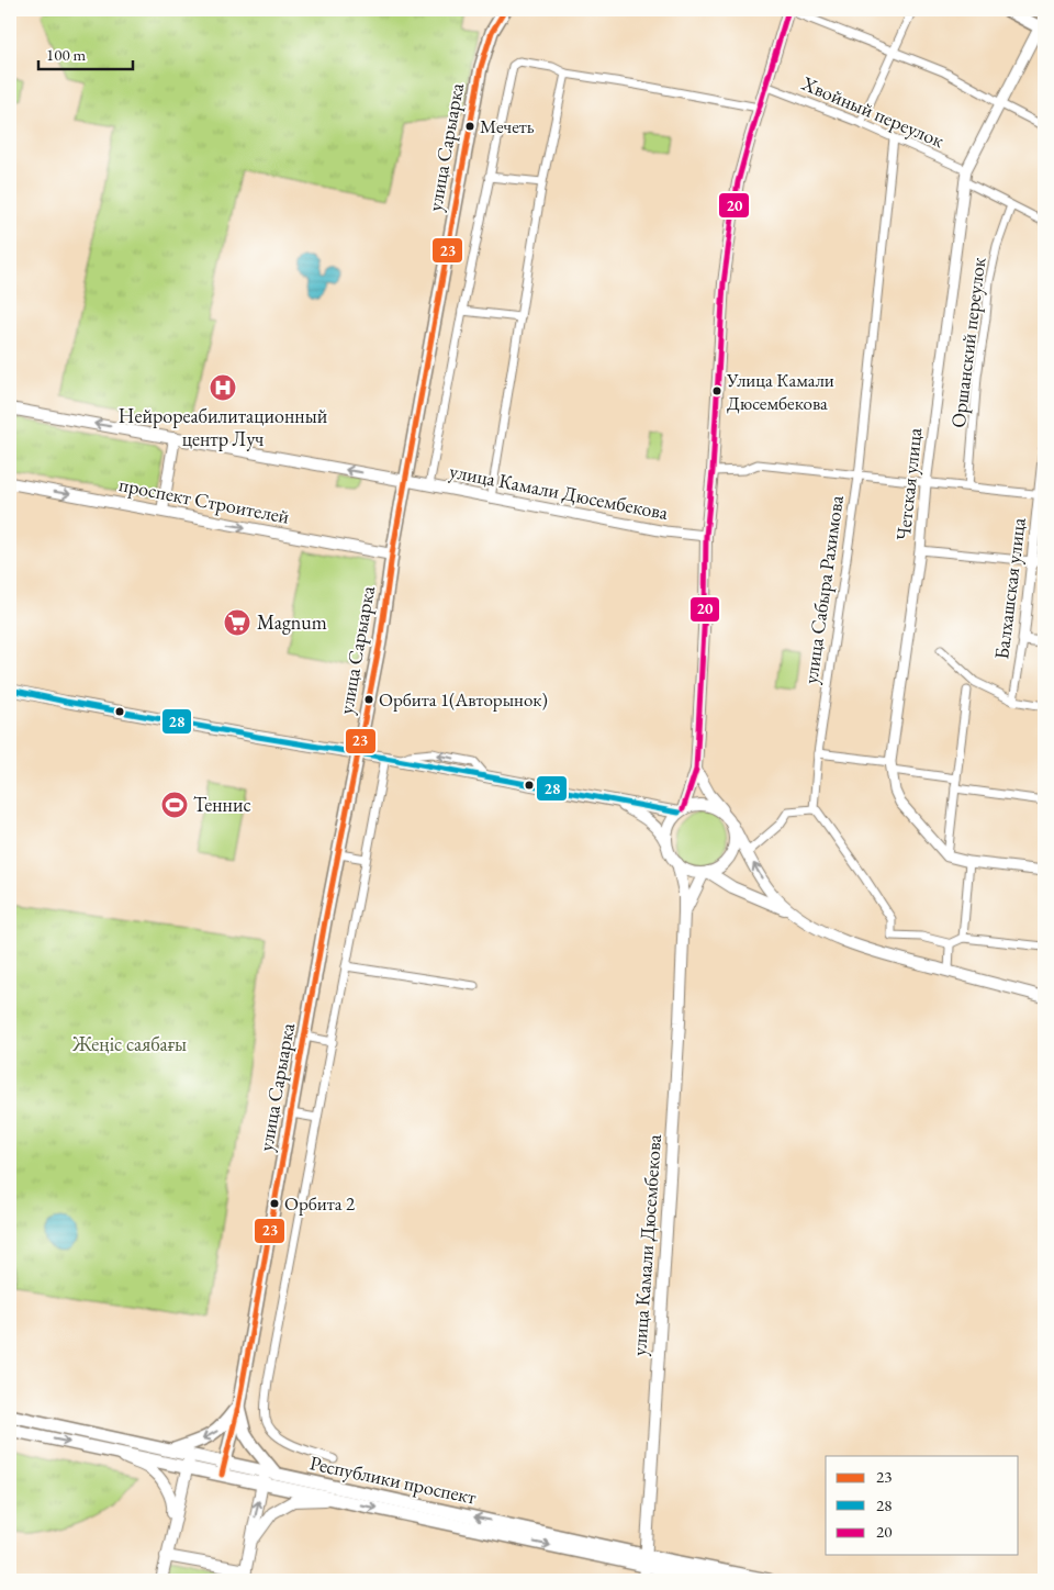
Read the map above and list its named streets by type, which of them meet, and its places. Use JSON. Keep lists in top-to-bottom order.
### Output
{
  "streets": {
    "main road": [
      "улица Сарыарка",
      "улица Камали Дюсембекова",
      "проспект Строителей",
      "Республики проспект"
    ],
    "street": [
      "Хвойный переулок",
      "Оршанский переулок",
      "Четская улица",
      "Балхашская улица",
      "улица Сабыра Рахимова"
    ]
  },
  "crossings": [
    ["Хвойный переулок", "Четская улица"],
    ["Хвойный переулок", "улица Сабыра Рахимова"],
    ["улица Сарыарка", "улица Камали Дюсембекова"],
    ["улица Сарыарка", "проспект Строителей"],
    ["улица Сарыарка", "Республики проспект"],
    ["улица Камали Дюсембекова", "Республики проспект"]
  ],
  "parks": ["Жеңіс саябағы"],
  "places": {
    "other": [
      "Мечеть",
      "Улица Камали Дюсембекова",
      "Орбита 1(Авторынок)",
      "Орбита 2"
    ],
    "hospital": ["Нейрореабилитационный центр Луч"],
    "supermarket": ["Magnum"],
    "sports": ["Теннис"]
  },
  "lines": ["transit line 23", "transit line 20", "transit line 28"],
  "legend": ["23", "28", "20"],
  "scale_bar": "100 m"
}
